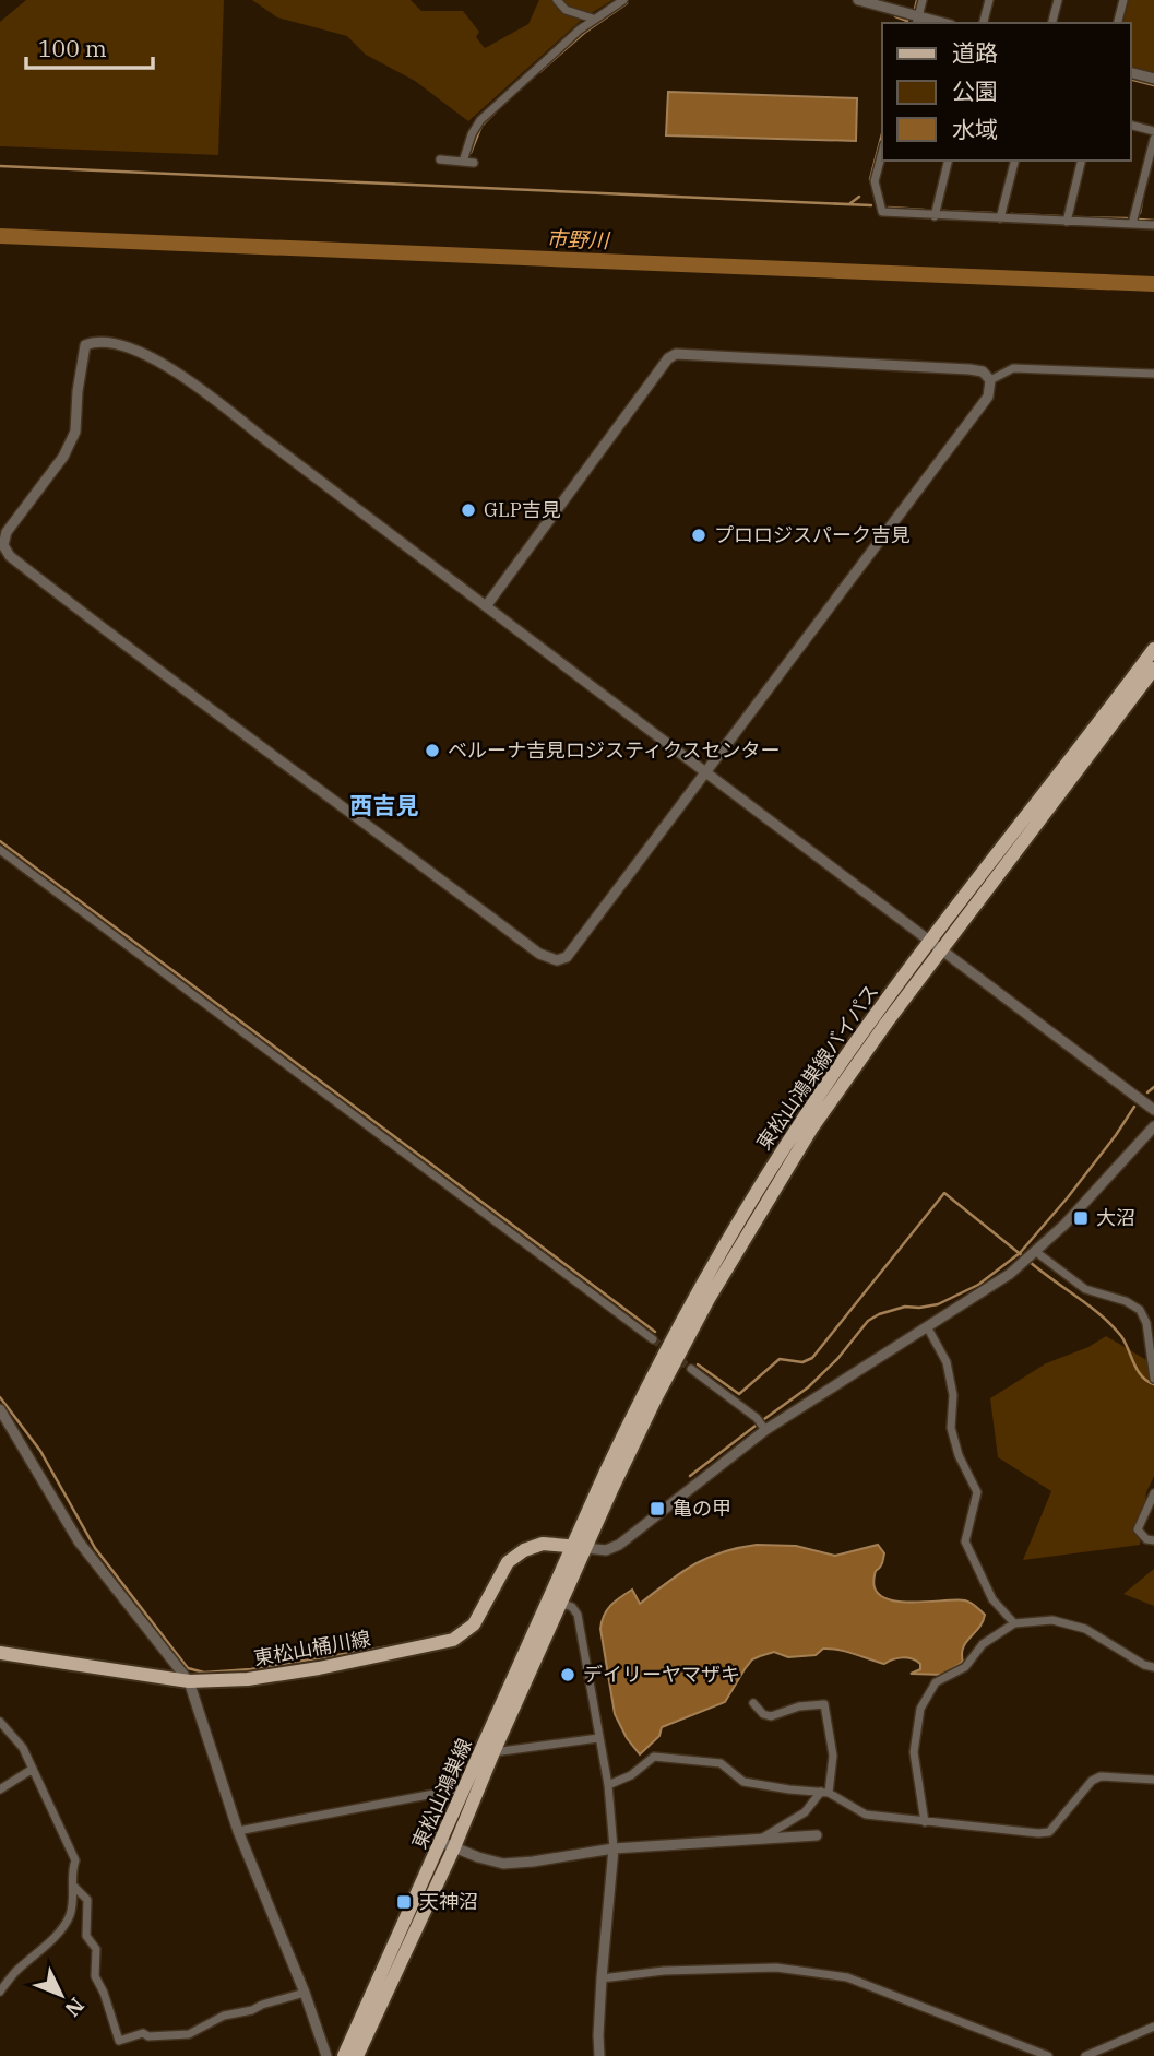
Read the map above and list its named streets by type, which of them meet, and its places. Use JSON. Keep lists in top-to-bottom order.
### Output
{
  "streets": {
    "main road": ["東松山鴻巣線バイパス", "東松山桶川線", "東松山鴻巣線"]
  },
  "crossings": [
    ["東松山鴻巣線バイパス", "東松山桶川線"],
    ["東松山鴻巣線バイパス", "東松山鴻巣線"],
    ["東松山桶川線", "東松山鴻巣線"]
  ],
  "districts": ["西吉見"],
  "water": ["市野川"],
  "places": {
    "other": [
      "GLP吉見",
      "プロロジスパーク吉見",
      "ベルーナ吉見ロジスティクスセンター",
      "デイリーヤマザキ"
    ],
    "transit": ["大沼", "亀の甲", "天神沼"]
  },
  "legend": ["道路", "公園", "水域"],
  "scale_bar": "100 m",
  "north": "bottom right"
}
